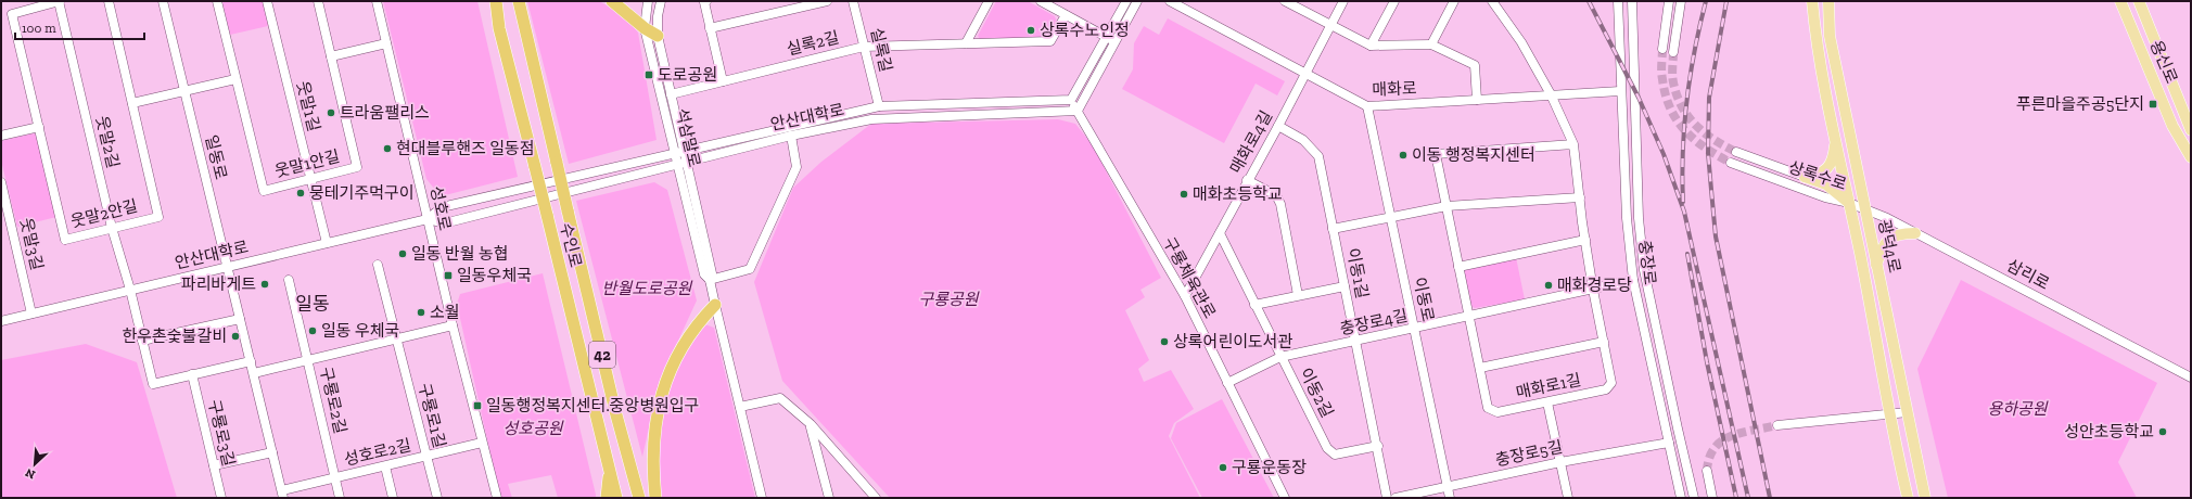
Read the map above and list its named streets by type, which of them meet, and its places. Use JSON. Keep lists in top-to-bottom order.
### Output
{
  "streets": {
    "highway": ["수인로", "42"],
    "main road": ["용신로", "상록수로", "광덕4로"],
    "street": [
      "실록2길",
      "실록길",
      "매화로",
      "웃말1길",
      "안산대학로",
      "석삼말로",
      "웃말2길",
      "매화로4길",
      "일동로",
      "웃말1안길",
      "성호로",
      "웃말2안길",
      "웃말3길",
      "충장로",
      "이동1길",
      "삼리로",
      "구룡체육관로",
      "이동로",
      "충장로4길",
      "매화로1길",
      "이동2길",
      "구룡로2길",
      "구룡로1길",
      "구룡로3길",
      "성호로2길",
      "충장로5길"
    ]
  },
  "crossings": [
    ["실록2길", "실록길"],
    ["실록2길", "석삼말로"],
    ["실록길", "안산대학로"],
    ["매화로", "매화로4길"],
    ["매화로", "충장로"],
    ["매화로", "이동로"],
    ["매화로", "매화로1길"],
    ["웃말1길", "안산대학로"],
    ["웃말1길", "웃말1안길"],
    ["안산대학로", "석삼말로"],
    ["안산대학로", "웃말2길"],
    ["안산대학로", "일동로"],
    ["안산대학로", "성호로"],
    ["안산대학로", "웃말3길"],
    ["안산대학로", "구룡체육관로"],
    ["웃말2길", "웃말2안길"],
    ["웃말2길", "구룡로3길"],
    ["매화로4길", "이동1길"],
    ["매화로4길", "구룡체육관로"],
    ["매화로4길", "이동2길"],
    ["일동로", "성호로2길"],
    ["상록수로", "광덕4로"],
    ["상록수로", "삼리로"],
    ["성호로", "성호로2길"],
    ["광덕4로", "삼리로"],
    ["충장로", "충장로4길"],
    ["충장로", "충장로5길"],
    ["이동1길", "충장로4길"],
    ["이동1길", "이동2길"],
    ["구룡체육관로", "충장로4길"],
    ["이동로", "충장로4길"],
    ["이동로", "충장로5길"],
    ["충장로4길", "매화로1길"],
    ["충장로4길", "이동2길"],
    ["구룡로2길", "성호로2길"],
    ["구룡로1길", "성호로2길"]
  ],
  "districts": ["일동"],
  "parks": [
    "반월도로공원",
    "구룡공원",
    "용하공원",
    "성호공원"
  ],
  "places": {
    "other": [
      "상록수노인정",
      "트라움팰리스",
      "현대블루핸즈 일동점",
      "이동 행정복지센터",
      "뭉테기주먹구이",
      "매화초등학교",
      "일동 반월 농협",
      "파리바게트",
      "매화경로당",
      "소월",
      "일동 우체국",
      "한우촌숯불갈비",
      "상록어린이도서관",
      "성안초등학교",
      "구룡운동장"
    ],
    "transit": [
      "도로공원",
      "푸른마을주공5단지",
      "일동우체국",
      "일동행정복지센터.중앙병원입구"
    ]
  },
  "scale_bar": "100 m",
  "north": "bottom left"
}
